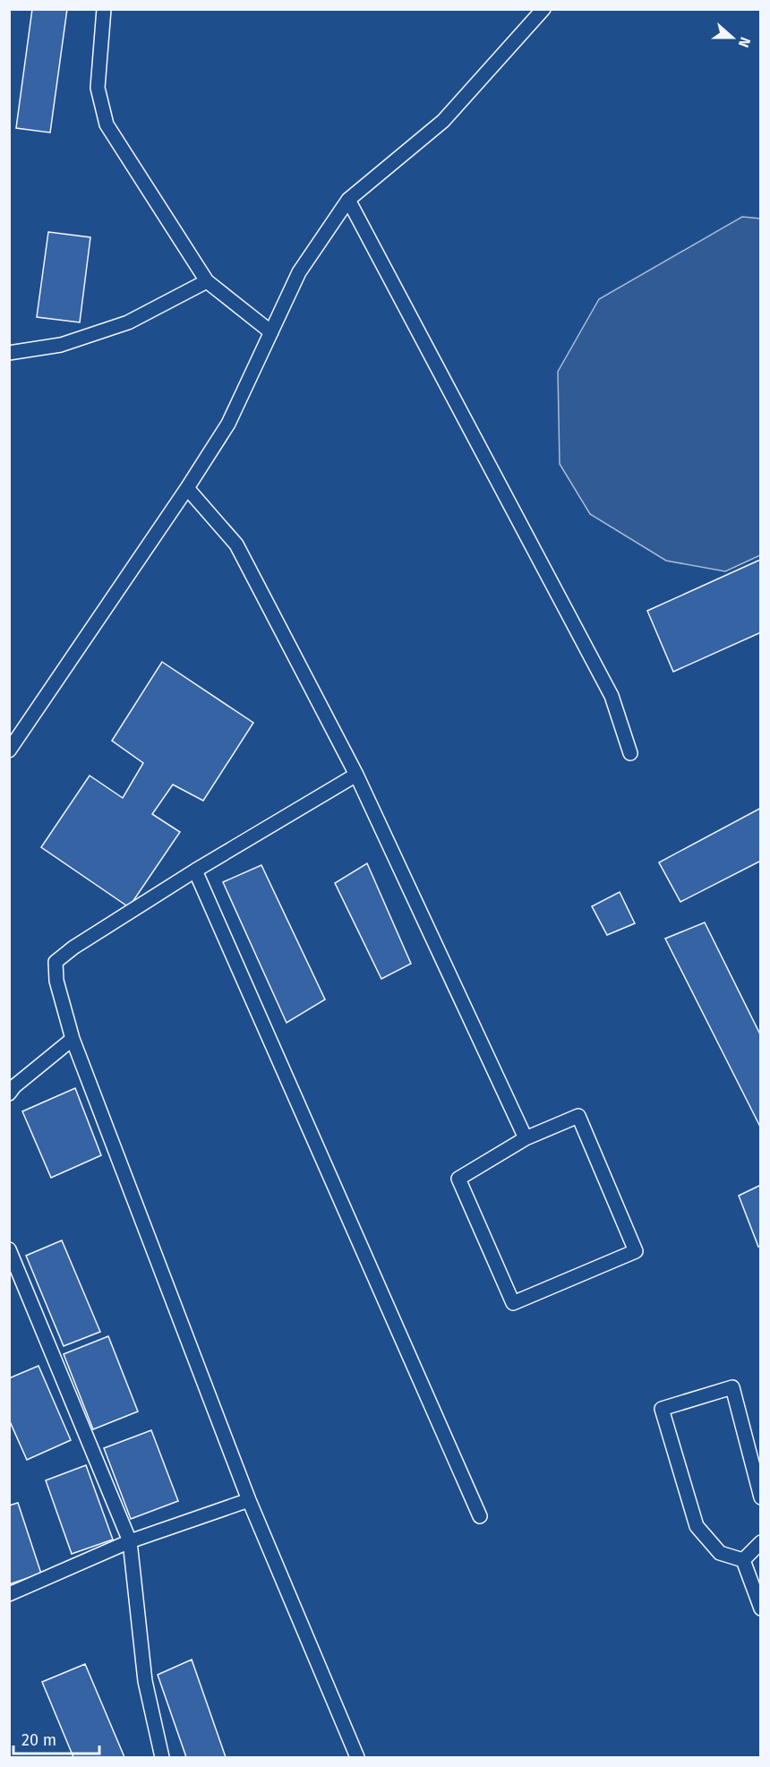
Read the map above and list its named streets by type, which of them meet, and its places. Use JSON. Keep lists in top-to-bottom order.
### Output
{
  "scale_bar": "20 m",
  "north": "right"
}
